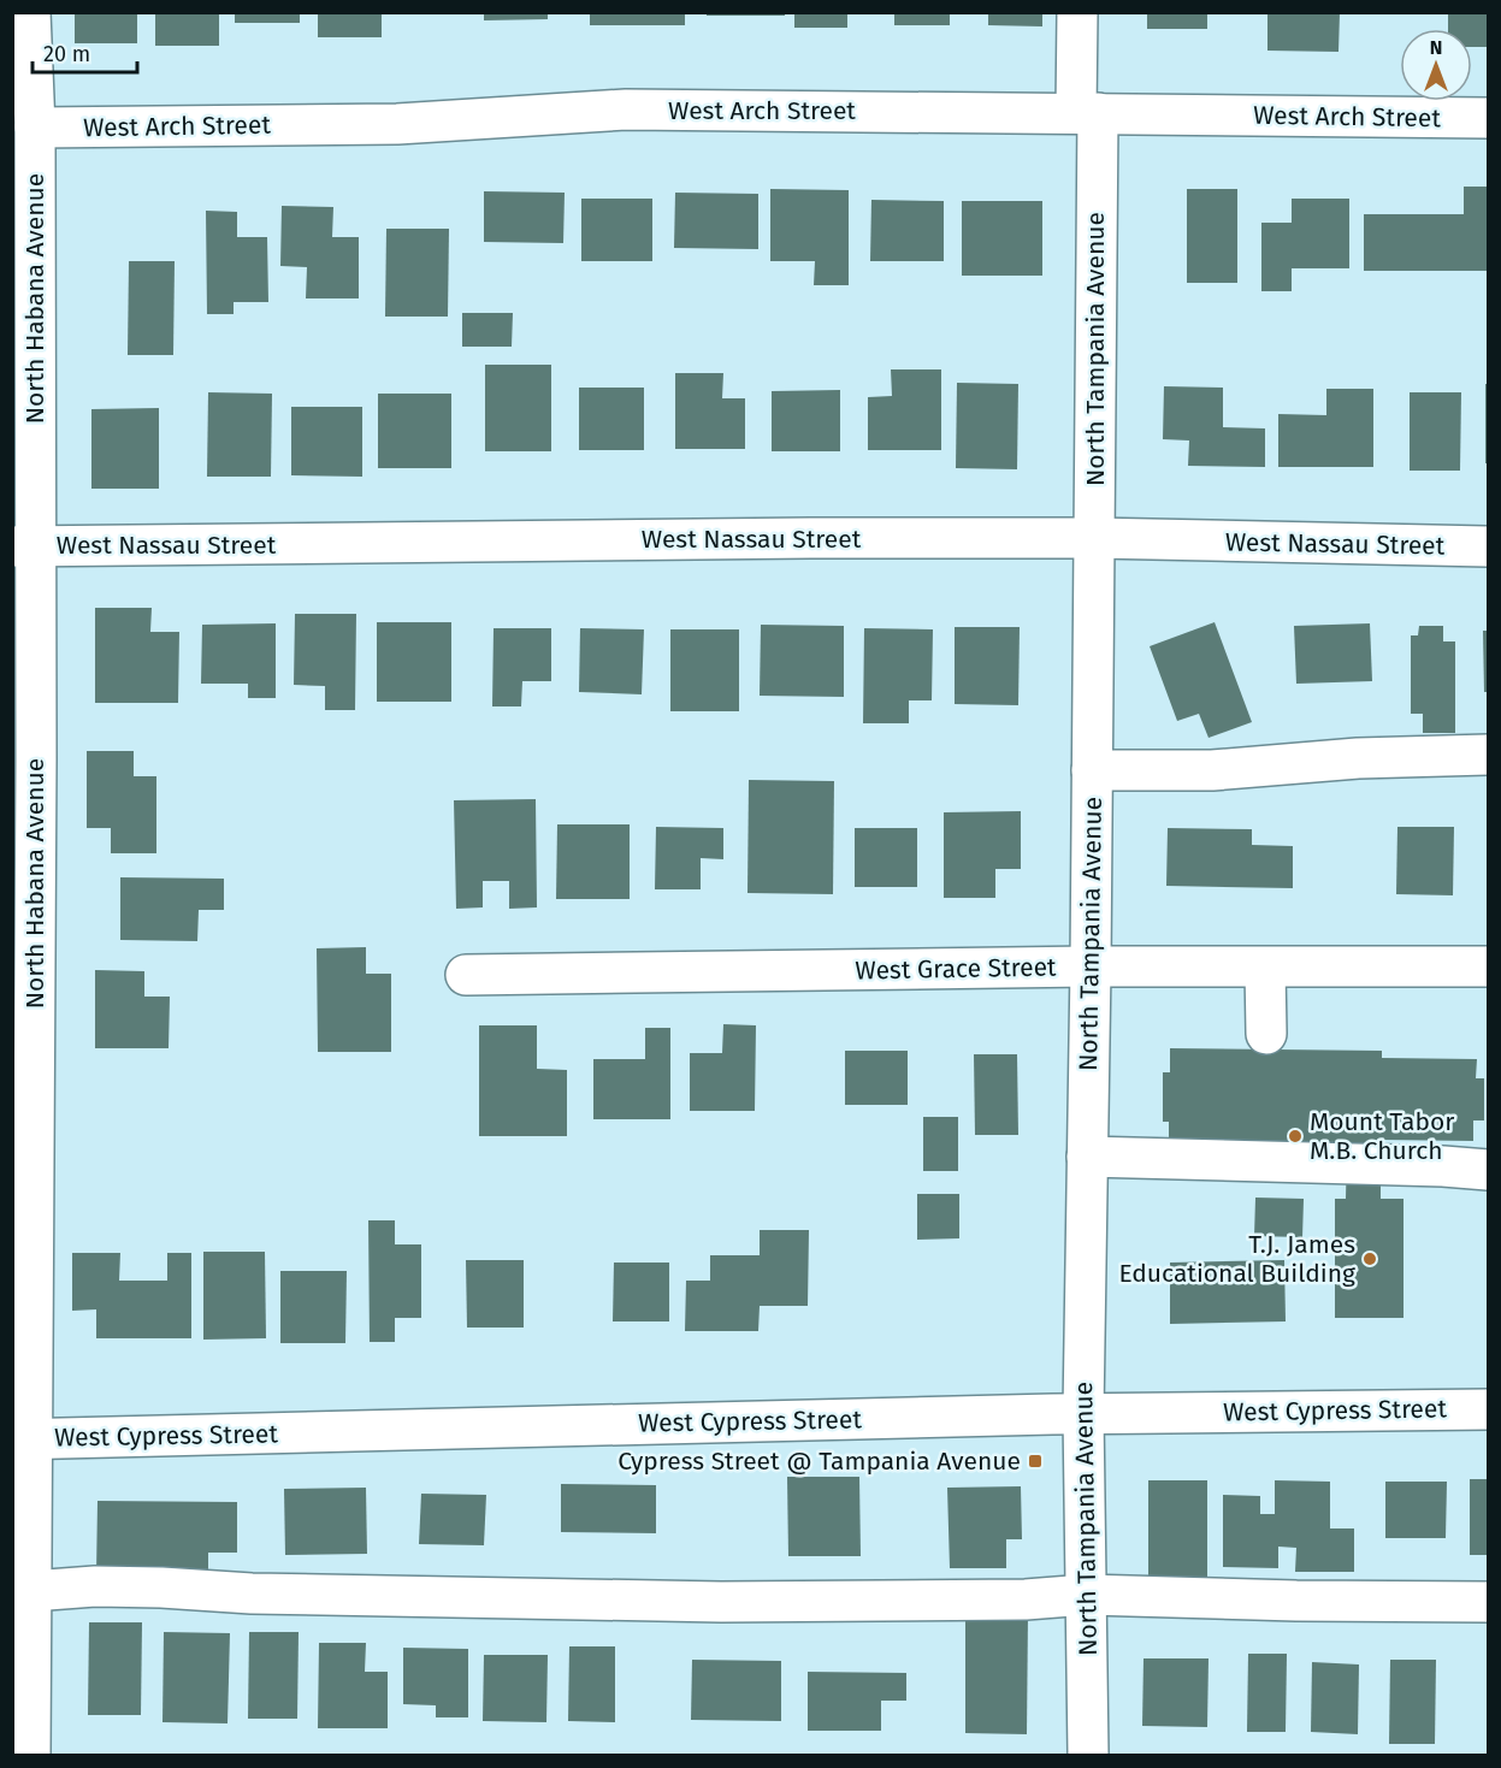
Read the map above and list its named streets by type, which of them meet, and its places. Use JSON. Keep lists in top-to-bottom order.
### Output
{
  "streets": {
    "street": [
      "West Arch Street",
      "North Habana Avenue",
      "North Tampania Avenue",
      "West Nassau Street",
      "West Grace Street",
      "West Cypress Street"
    ]
  },
  "crossings": [
    ["West Arch Street", "North Habana Avenue"],
    ["West Arch Street", "North Tampania Avenue"],
    ["North Habana Avenue", "West Nassau Street"],
    ["North Habana Avenue", "West Cypress Street"],
    ["North Tampania Avenue", "West Nassau Street"],
    ["North Tampania Avenue", "West Grace Street"],
    ["North Tampania Avenue", "West Cypress Street"]
  ],
  "places": {
    "other": ["Mount Tabor M.B. Church", "T.J. James Educational Building"],
    "transit": ["Cypress Street @ Tampania Avenue"]
  },
  "scale_bar": "20 m",
  "north": "top"
}
